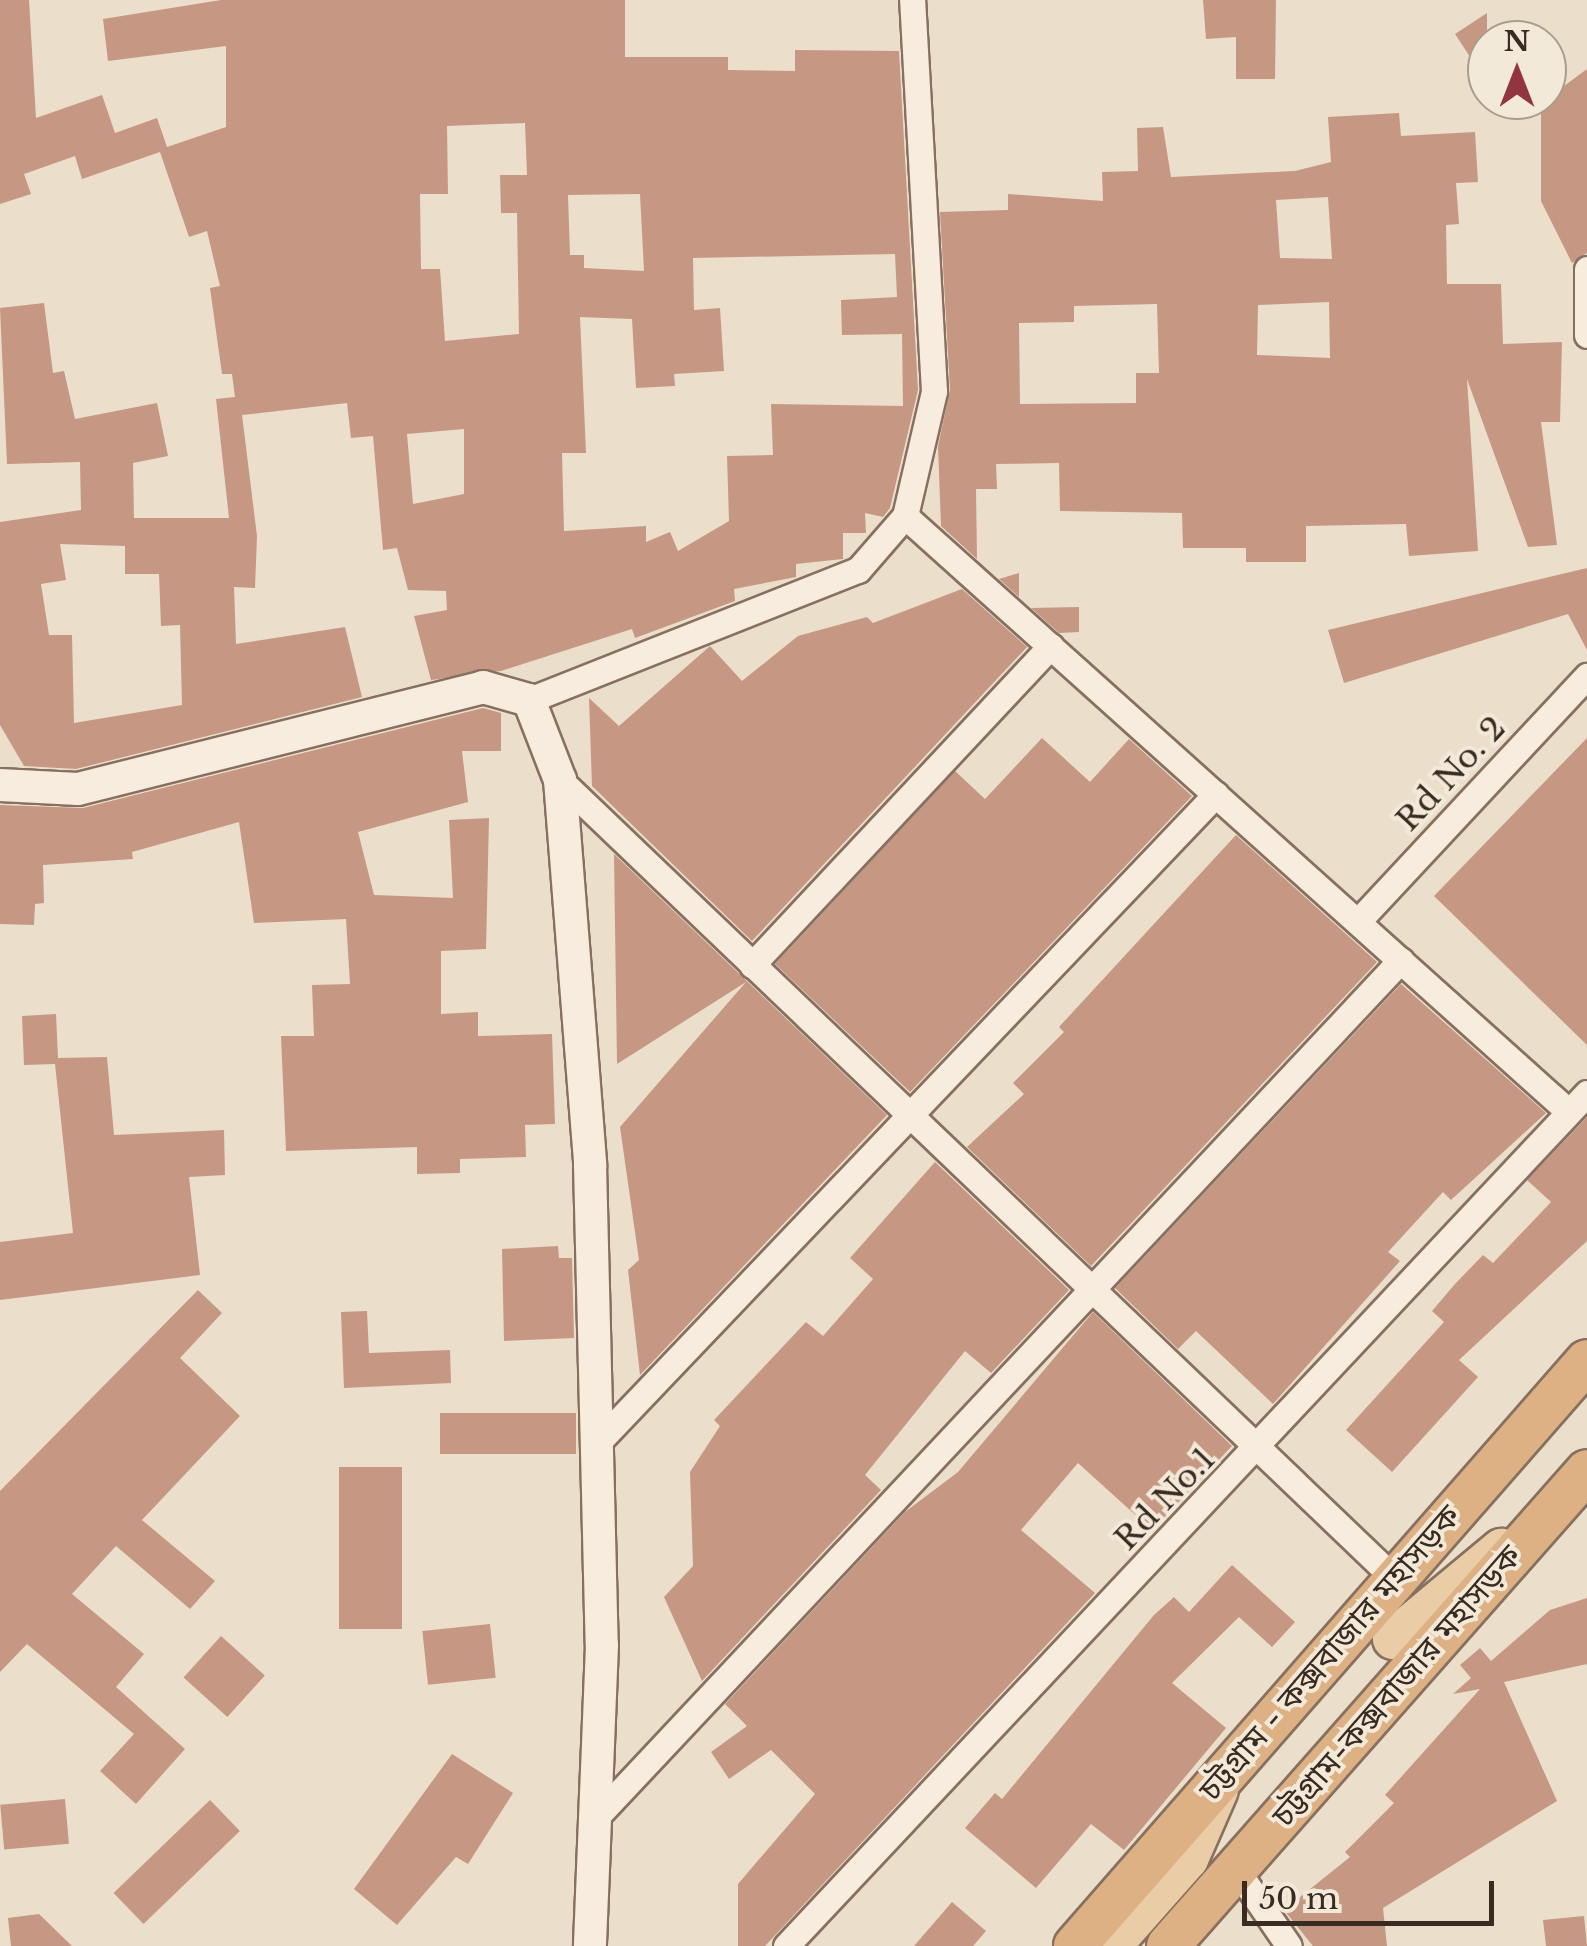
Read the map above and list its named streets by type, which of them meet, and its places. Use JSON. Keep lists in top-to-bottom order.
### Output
{
  "streets": {
    "highway": ["চট্টগ্রাম - কক্সবাজার মহাসড়ক", "চট্টগ্রাম-কক্সবাজার মহাসড়ক"],
    "street": ["Rd No. 2", "Rd No.1"]
  },
  "scale_bar": "50 m",
  "north": "top"
}
